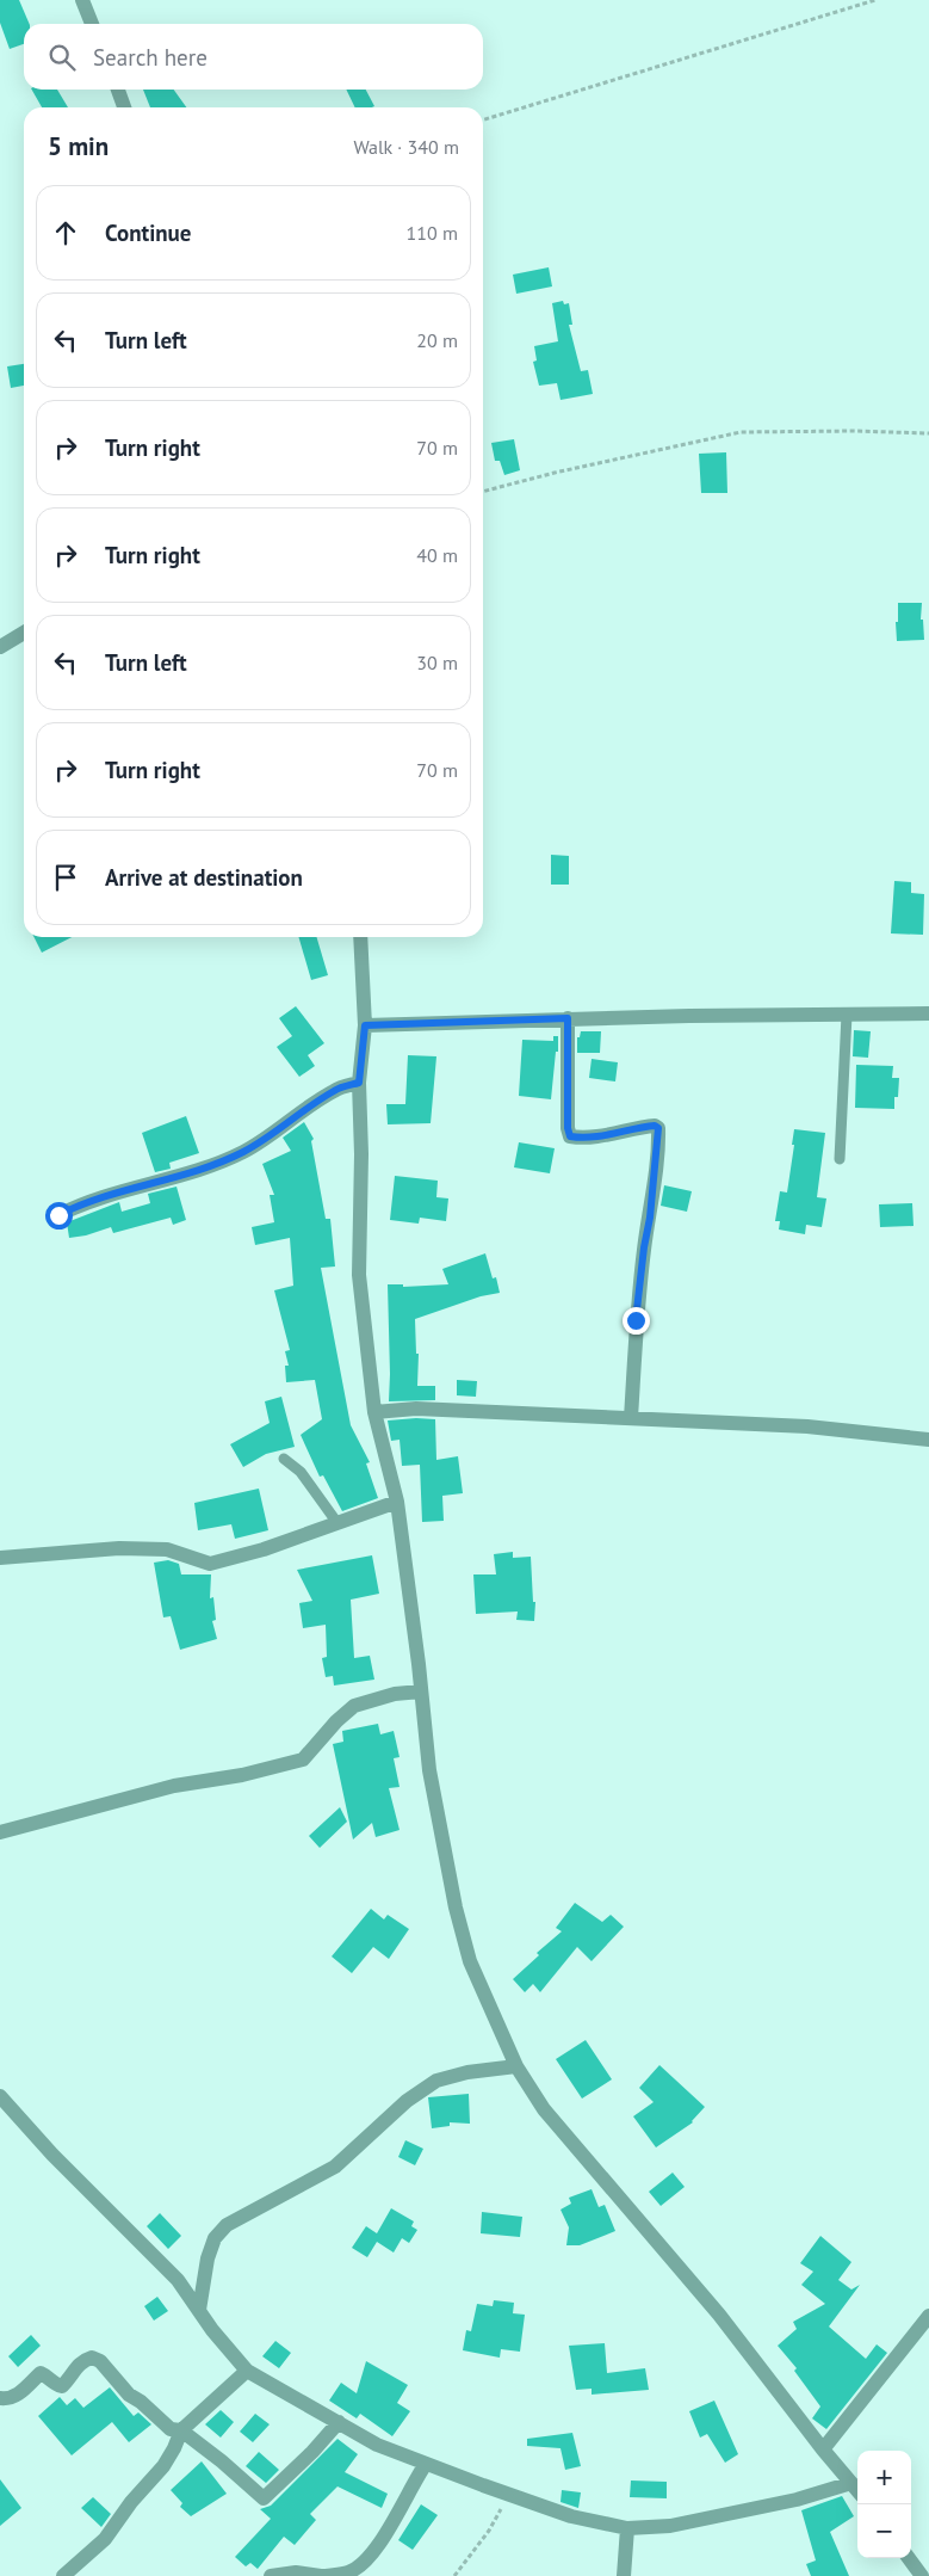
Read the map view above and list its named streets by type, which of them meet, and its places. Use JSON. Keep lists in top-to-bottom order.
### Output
{
  "page": {
    "search": "Search here",
    "heading": ["5 min", "Walk · 340 m"],
    "list": [
      ["Continue", "110 m"],
      ["Turn left", "20 m"],
      ["Turn right", "70 m"],
      ["Turn right", "40 m"],
      ["Turn left", "30 m"],
      ["Turn right", "70 m"],
      "Arrive at destination"
    ],
    "map_buttons": ["+", "−"]
  }
}
